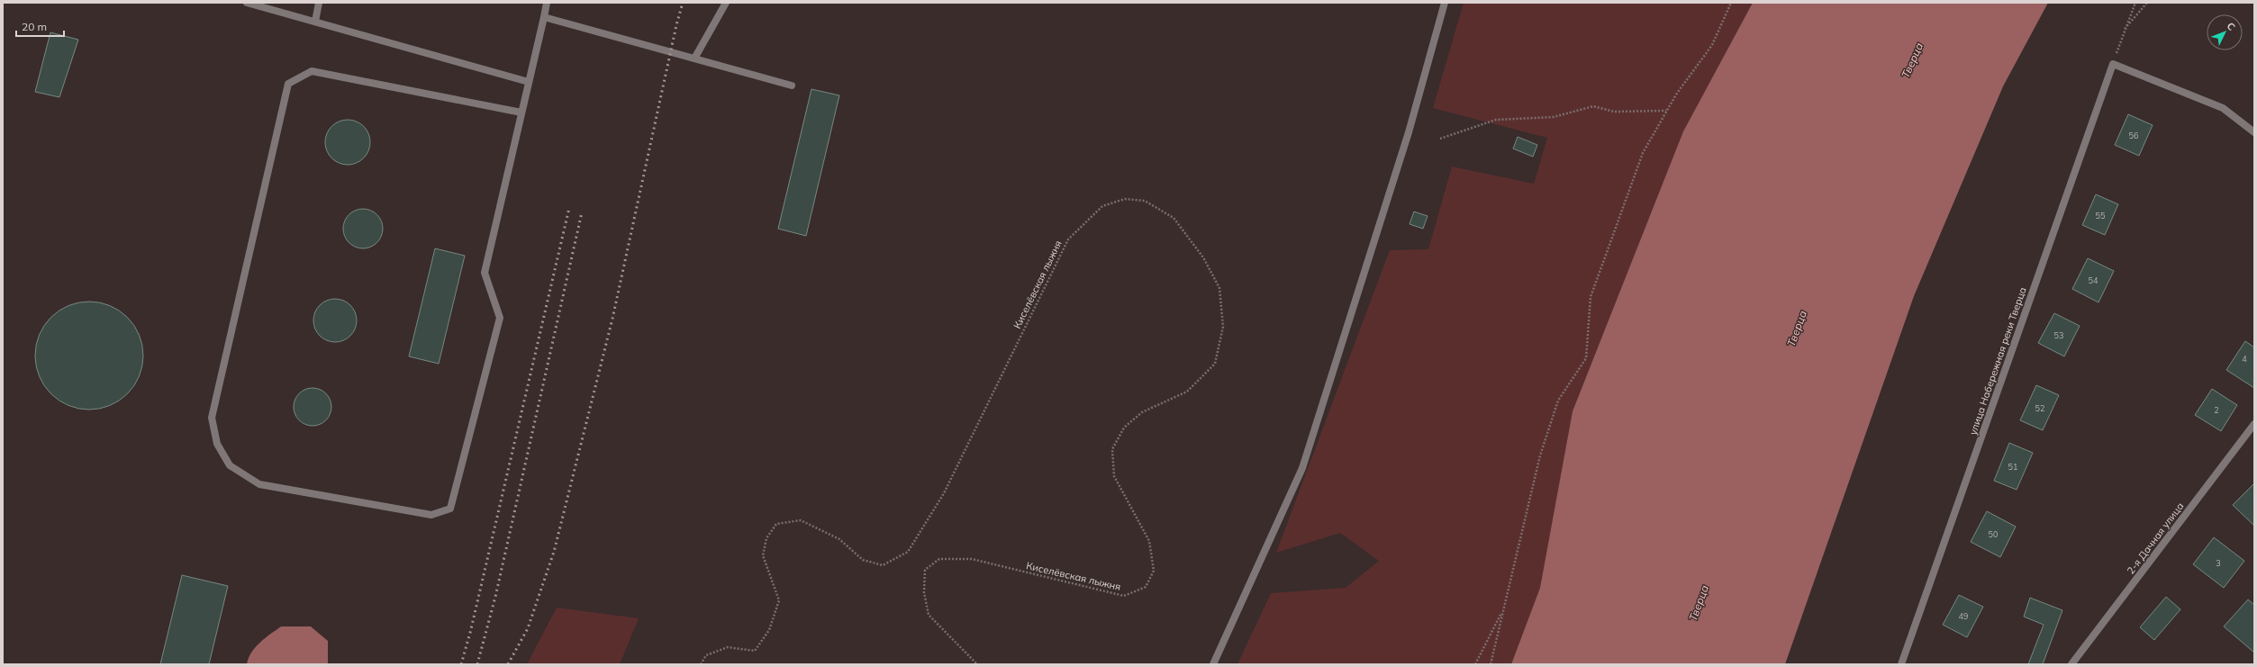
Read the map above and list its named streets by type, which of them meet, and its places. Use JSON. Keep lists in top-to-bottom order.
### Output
{
  "streets": {
    "street": ["улица Набережная реки Тверца", "2-я Дачная улица"],
    "path": ["Киселёвская лыжня"]
  },
  "water": ["Тверца"],
  "house_numbers": [
    "56",
    "55",
    "54",
    "53",
    "4",
    "52",
    "2",
    "51",
    "50",
    "3",
    "49"
  ],
  "scale_bar": "20 m",
  "north": "top right"
}
